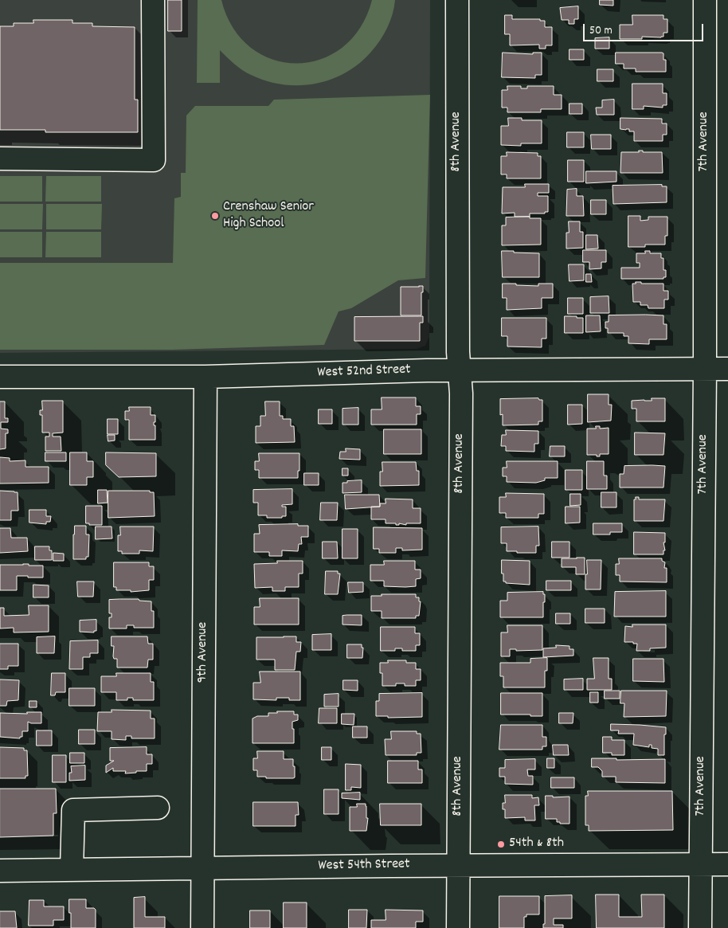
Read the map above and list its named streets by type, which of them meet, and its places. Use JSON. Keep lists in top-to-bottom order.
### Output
{
  "streets": {
    "street": [
      "8th Avenue",
      "7th Avenue",
      "West 52nd Street",
      "9th Avenue",
      "West 54th Street"
    ]
  },
  "crossings": [
    ["8th Avenue", "West 52nd Street"],
    ["8th Avenue", "West 54th Street"],
    ["7th Avenue", "West 52nd Street"],
    ["7th Avenue", "West 54th Street"],
    ["West 52nd Street", "9th Avenue"],
    ["9th Avenue", "West 54th Street"]
  ],
  "places": ["Crenshaw Senior High School", "54th & 8th"],
  "scale_bar": "50 m"
}
